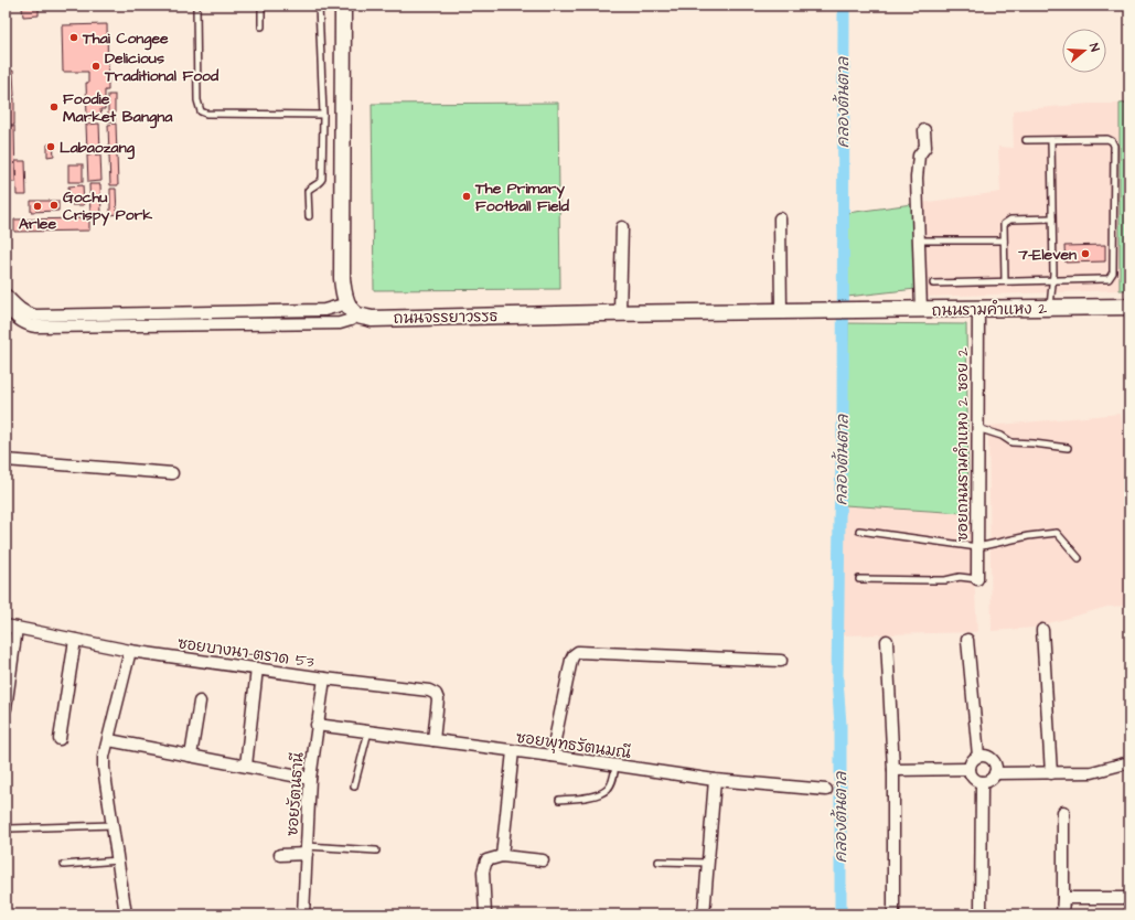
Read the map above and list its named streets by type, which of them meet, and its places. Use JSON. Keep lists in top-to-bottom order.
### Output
{
  "streets": {
    "main road": ["ถนนรามคำแหง 2", "ถนนจรรยาวรรธ"],
    "street": [
      "ซอยถนนรามคำแหง 2 ซอย 2",
      "ซอยบางนา-ตราด 53",
      "ซอยพุทธรัตนมณี",
      "ซอยรัตนธานี"
    ]
  },
  "crossings": [
    ["ถนนรามคำแหง 2", "ถนนจรรยาวรรธ"],
    ["ถนนรามคำแหง 2", "ซอยถนนรามคำแหง 2 ซอย 2"],
    ["ซอยบางนา-ตราด 53", "ซอยพุทธรัตนมณี"],
    ["ซอยบางนา-ตราด 53", "ซอยรัตนธานี"],
    ["ซอยพุทธรัตนมณี", "ซอยรัตนธานี"]
  ],
  "water": ["คลองต้นตาล"],
  "places": [
    "Thai Congee",
    "Delicious Traditional Food",
    "Foodie Market Bangna",
    "Labaozang",
    "The Primary Football Field",
    "Gochu Crispy Pork",
    "Arlee",
    "7-Eleven"
  ],
  "north": "right"
}
